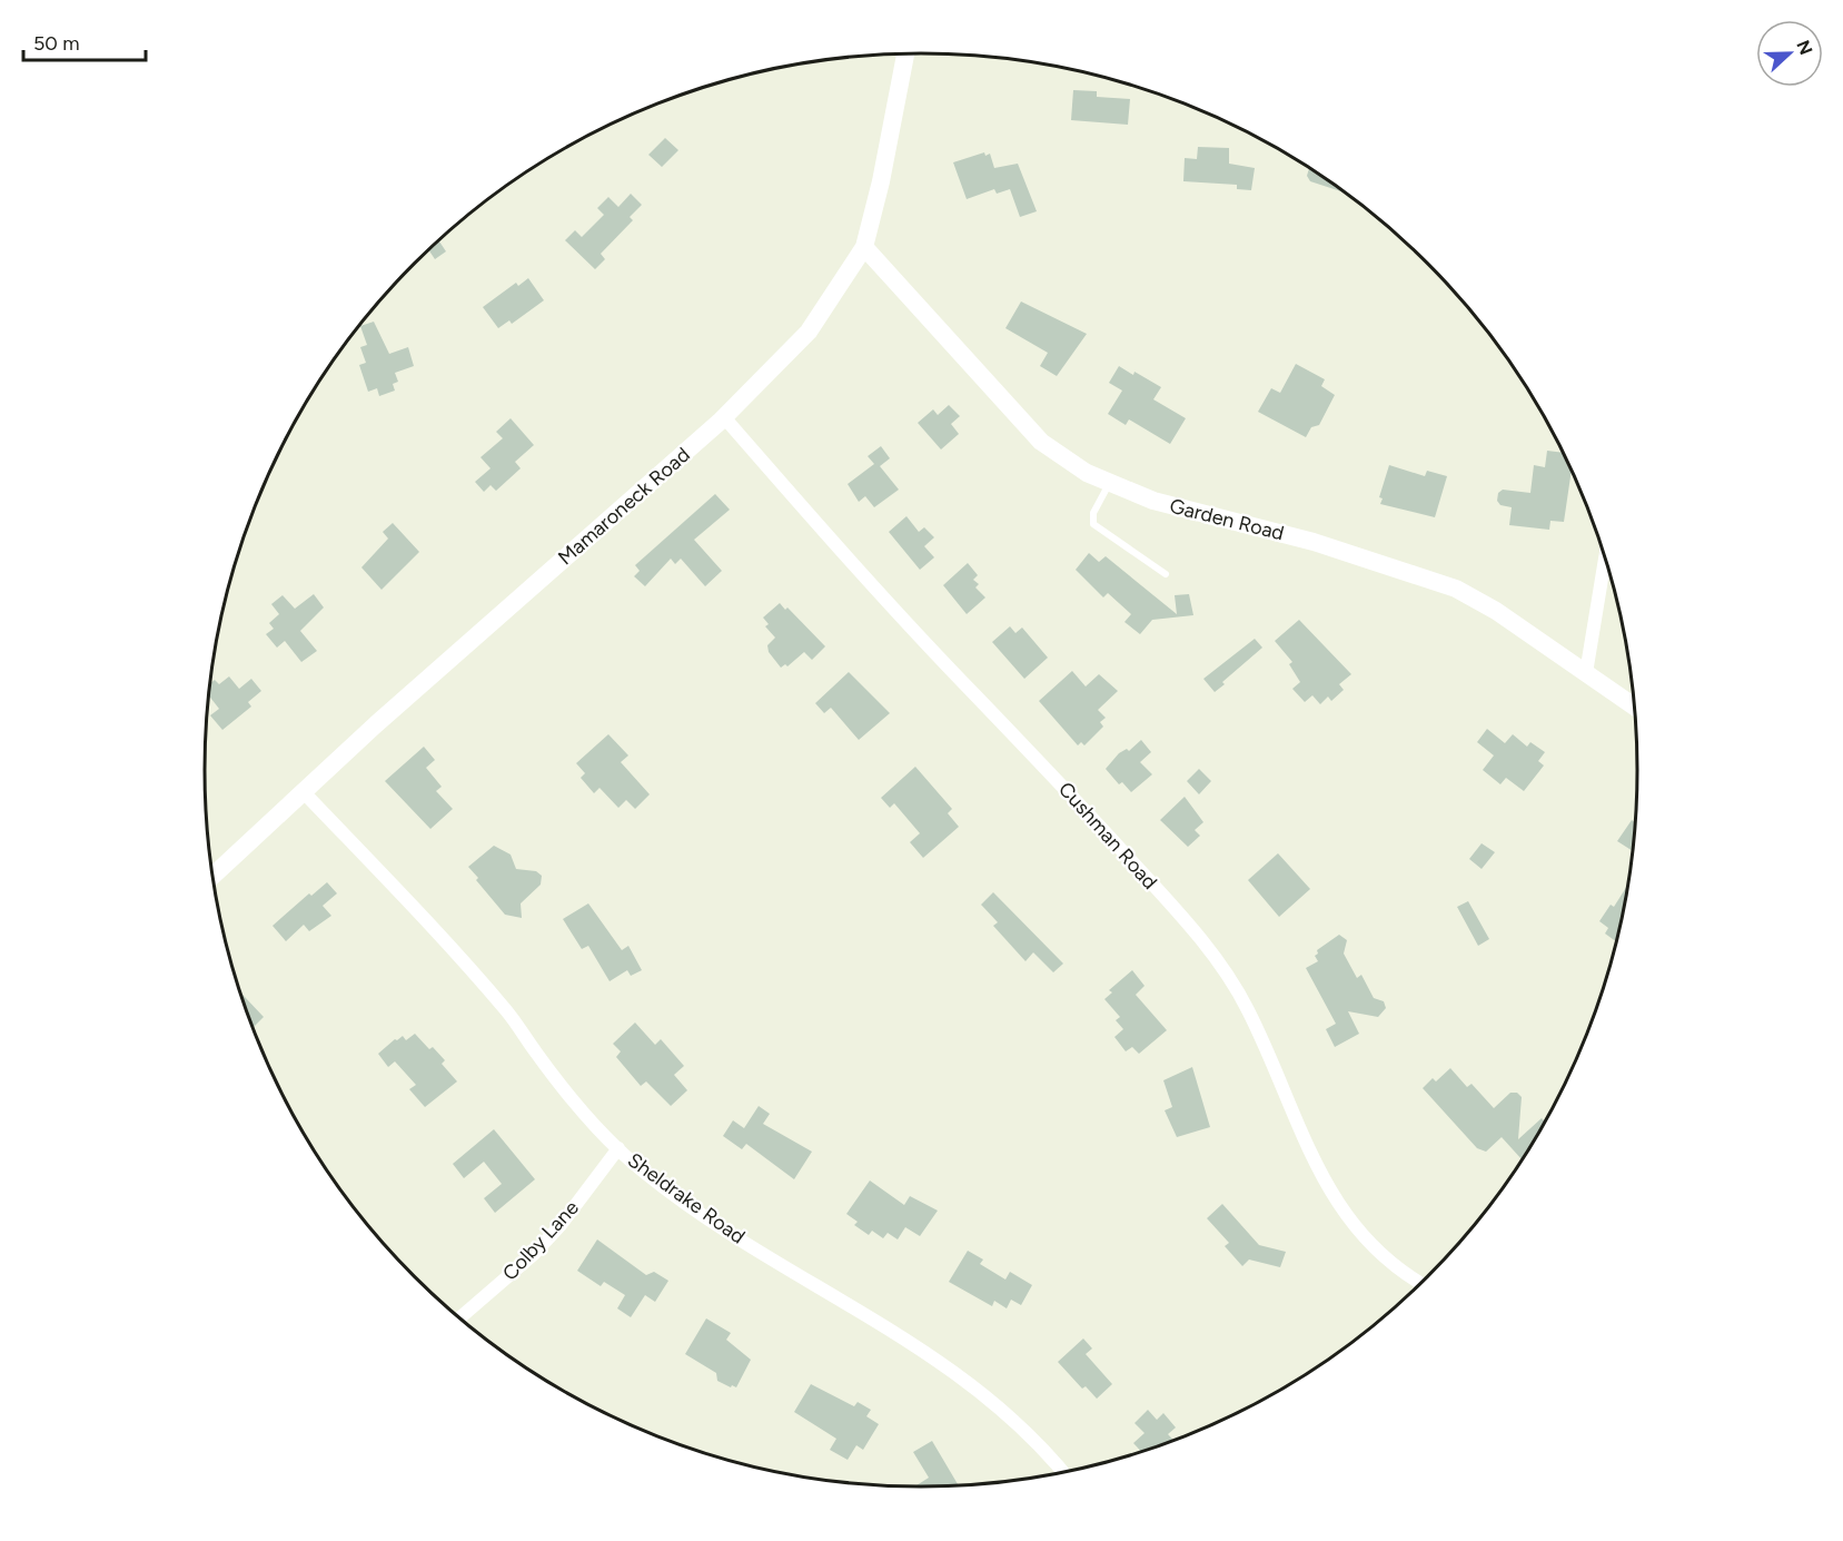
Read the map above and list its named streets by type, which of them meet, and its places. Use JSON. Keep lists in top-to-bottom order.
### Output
{
  "streets": {
    "street": [
      "Mamaroneck Road",
      "Garden Road",
      "Cushman Road",
      "Sheldrake Road",
      "Colby Lane"
    ]
  },
  "crossings": [
    ["Mamaroneck Road", "Garden Road"],
    ["Mamaroneck Road", "Cushman Road"],
    ["Mamaroneck Road", "Sheldrake Road"],
    ["Sheldrake Road", "Colby Lane"]
  ],
  "scale_bar": "50 m",
  "north": "right"
}
